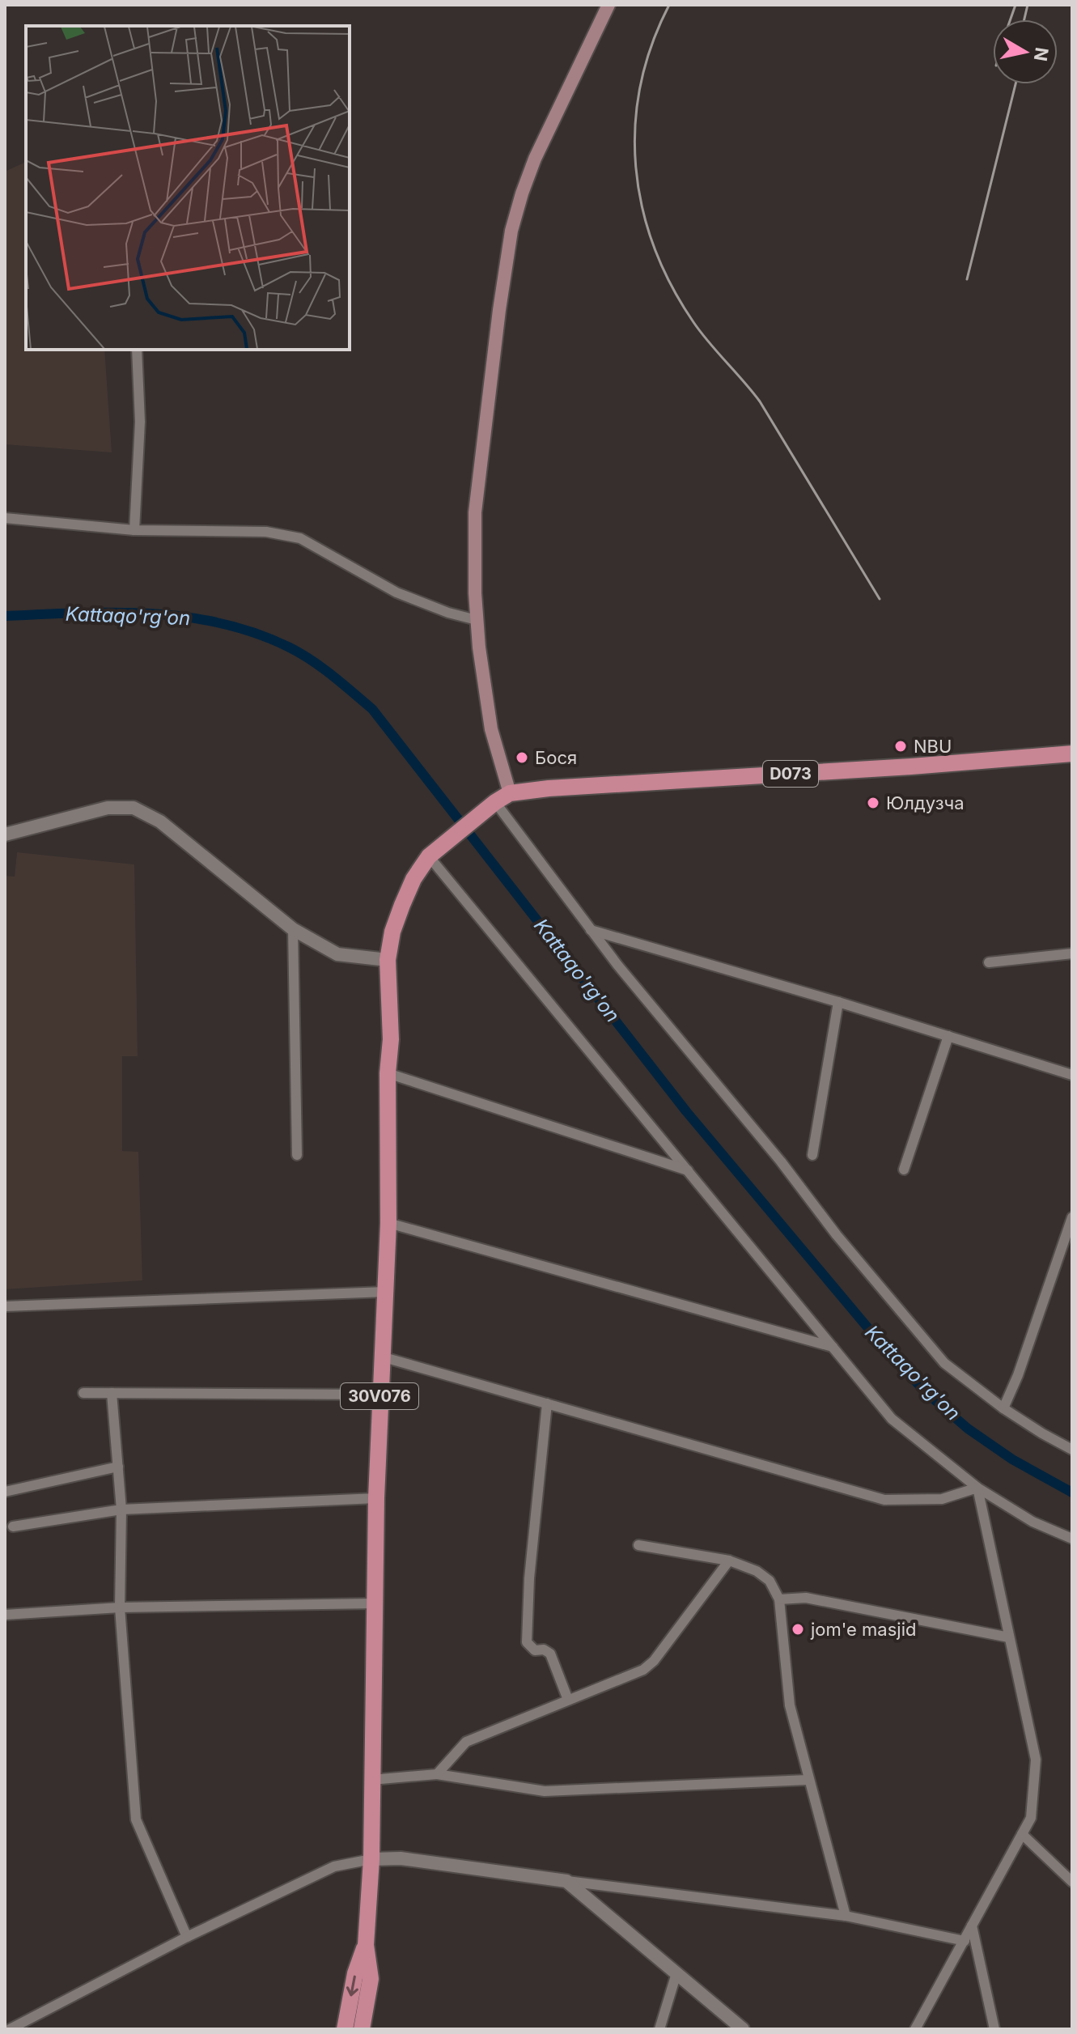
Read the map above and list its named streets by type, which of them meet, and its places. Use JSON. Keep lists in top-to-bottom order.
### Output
{
  "streets": {
    "main road": ["D073", "30V076"]
  },
  "crossings": [
    ["D073", "30V076"]
  ],
  "water": ["Kattaqo'rg'on"],
  "places": [
    "NBU",
    "Бося",
    "Юлдузча",
    "jom'e masjid"
  ],
  "north": "right"
}
